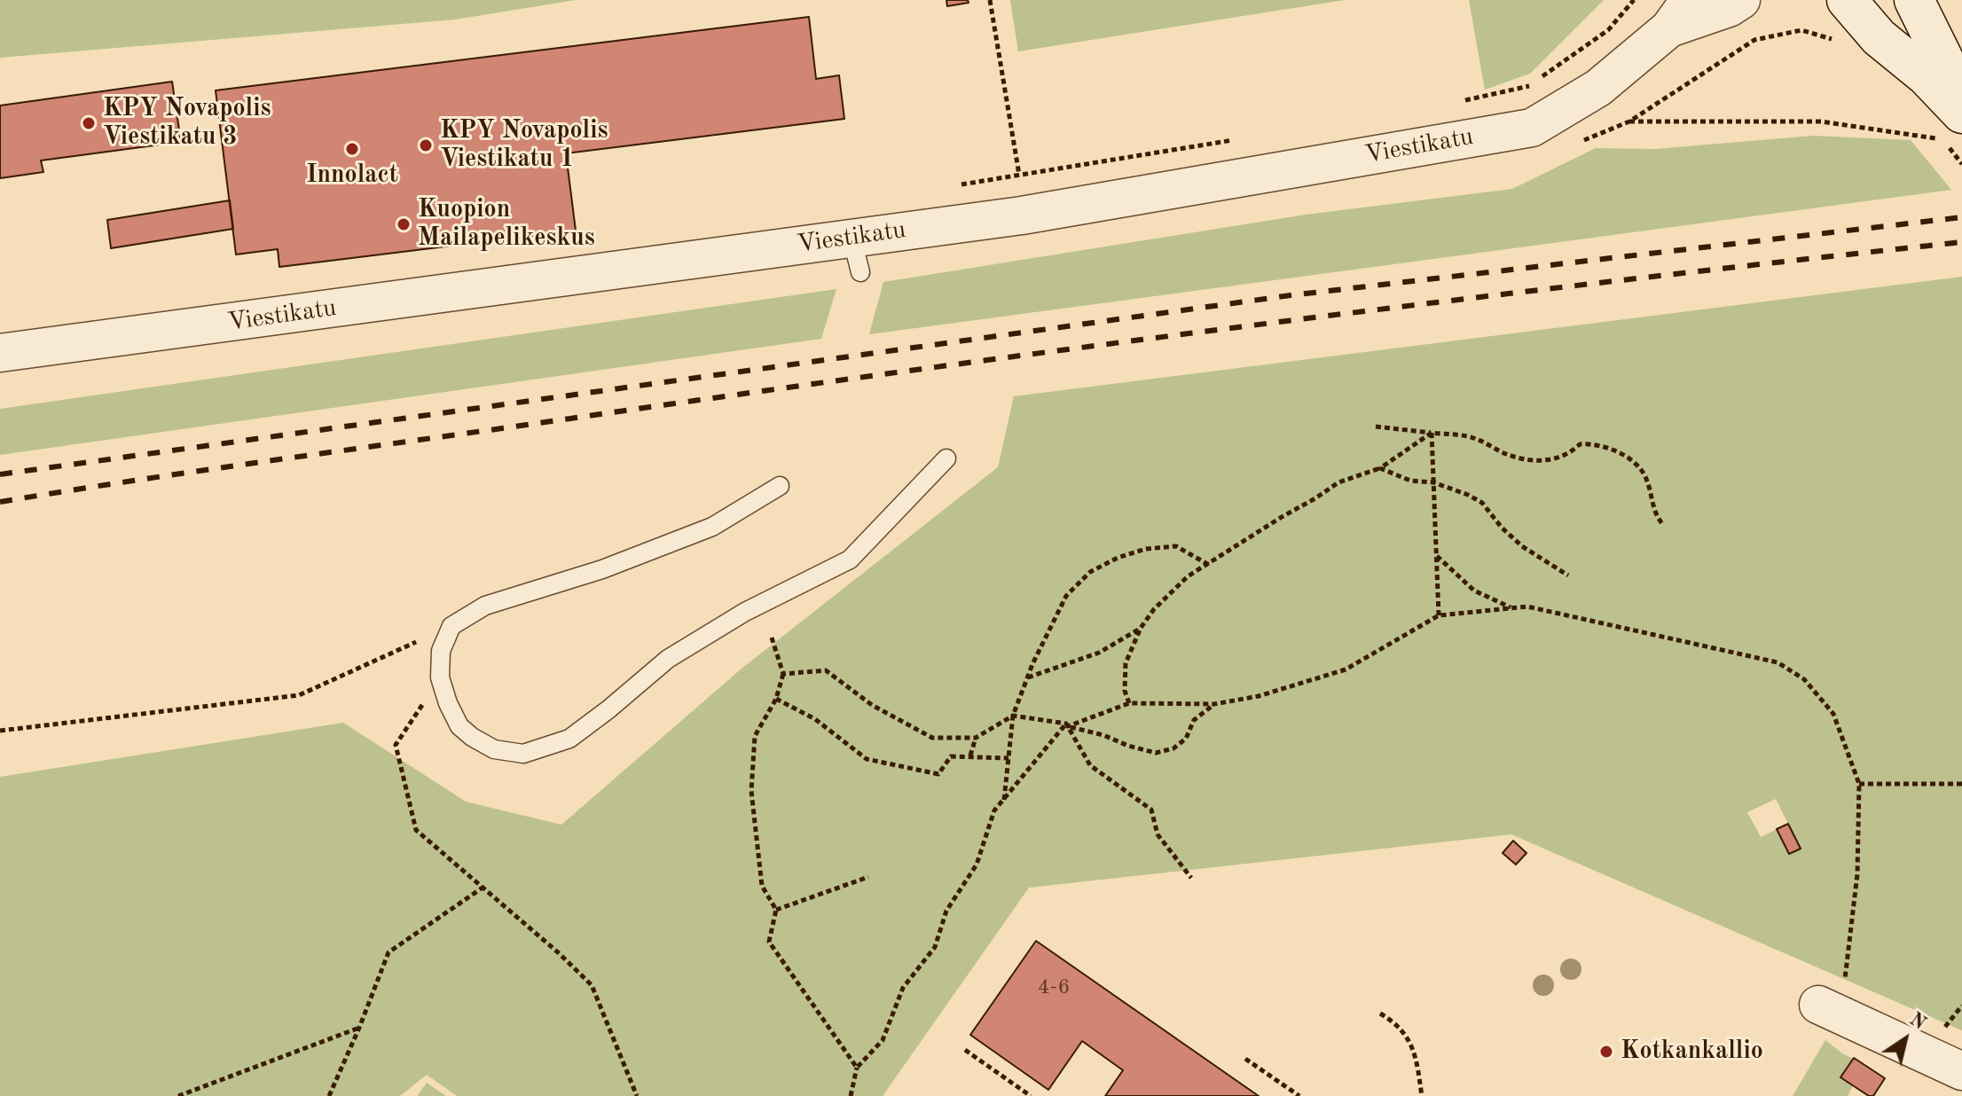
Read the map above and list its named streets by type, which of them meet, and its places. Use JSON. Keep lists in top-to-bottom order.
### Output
{
  "streets": {
    "street": ["Viestikatu"]
  },
  "places": [
    "KPY Novapolis Viestikatu 3",
    "KPY Novapolis Viestikatu 1",
    "Innolact",
    "Kuopion Mailapelikeskus",
    "Kotkankallio"
  ],
  "house_numbers": ["4-6"],
  "north": "top right"
}
